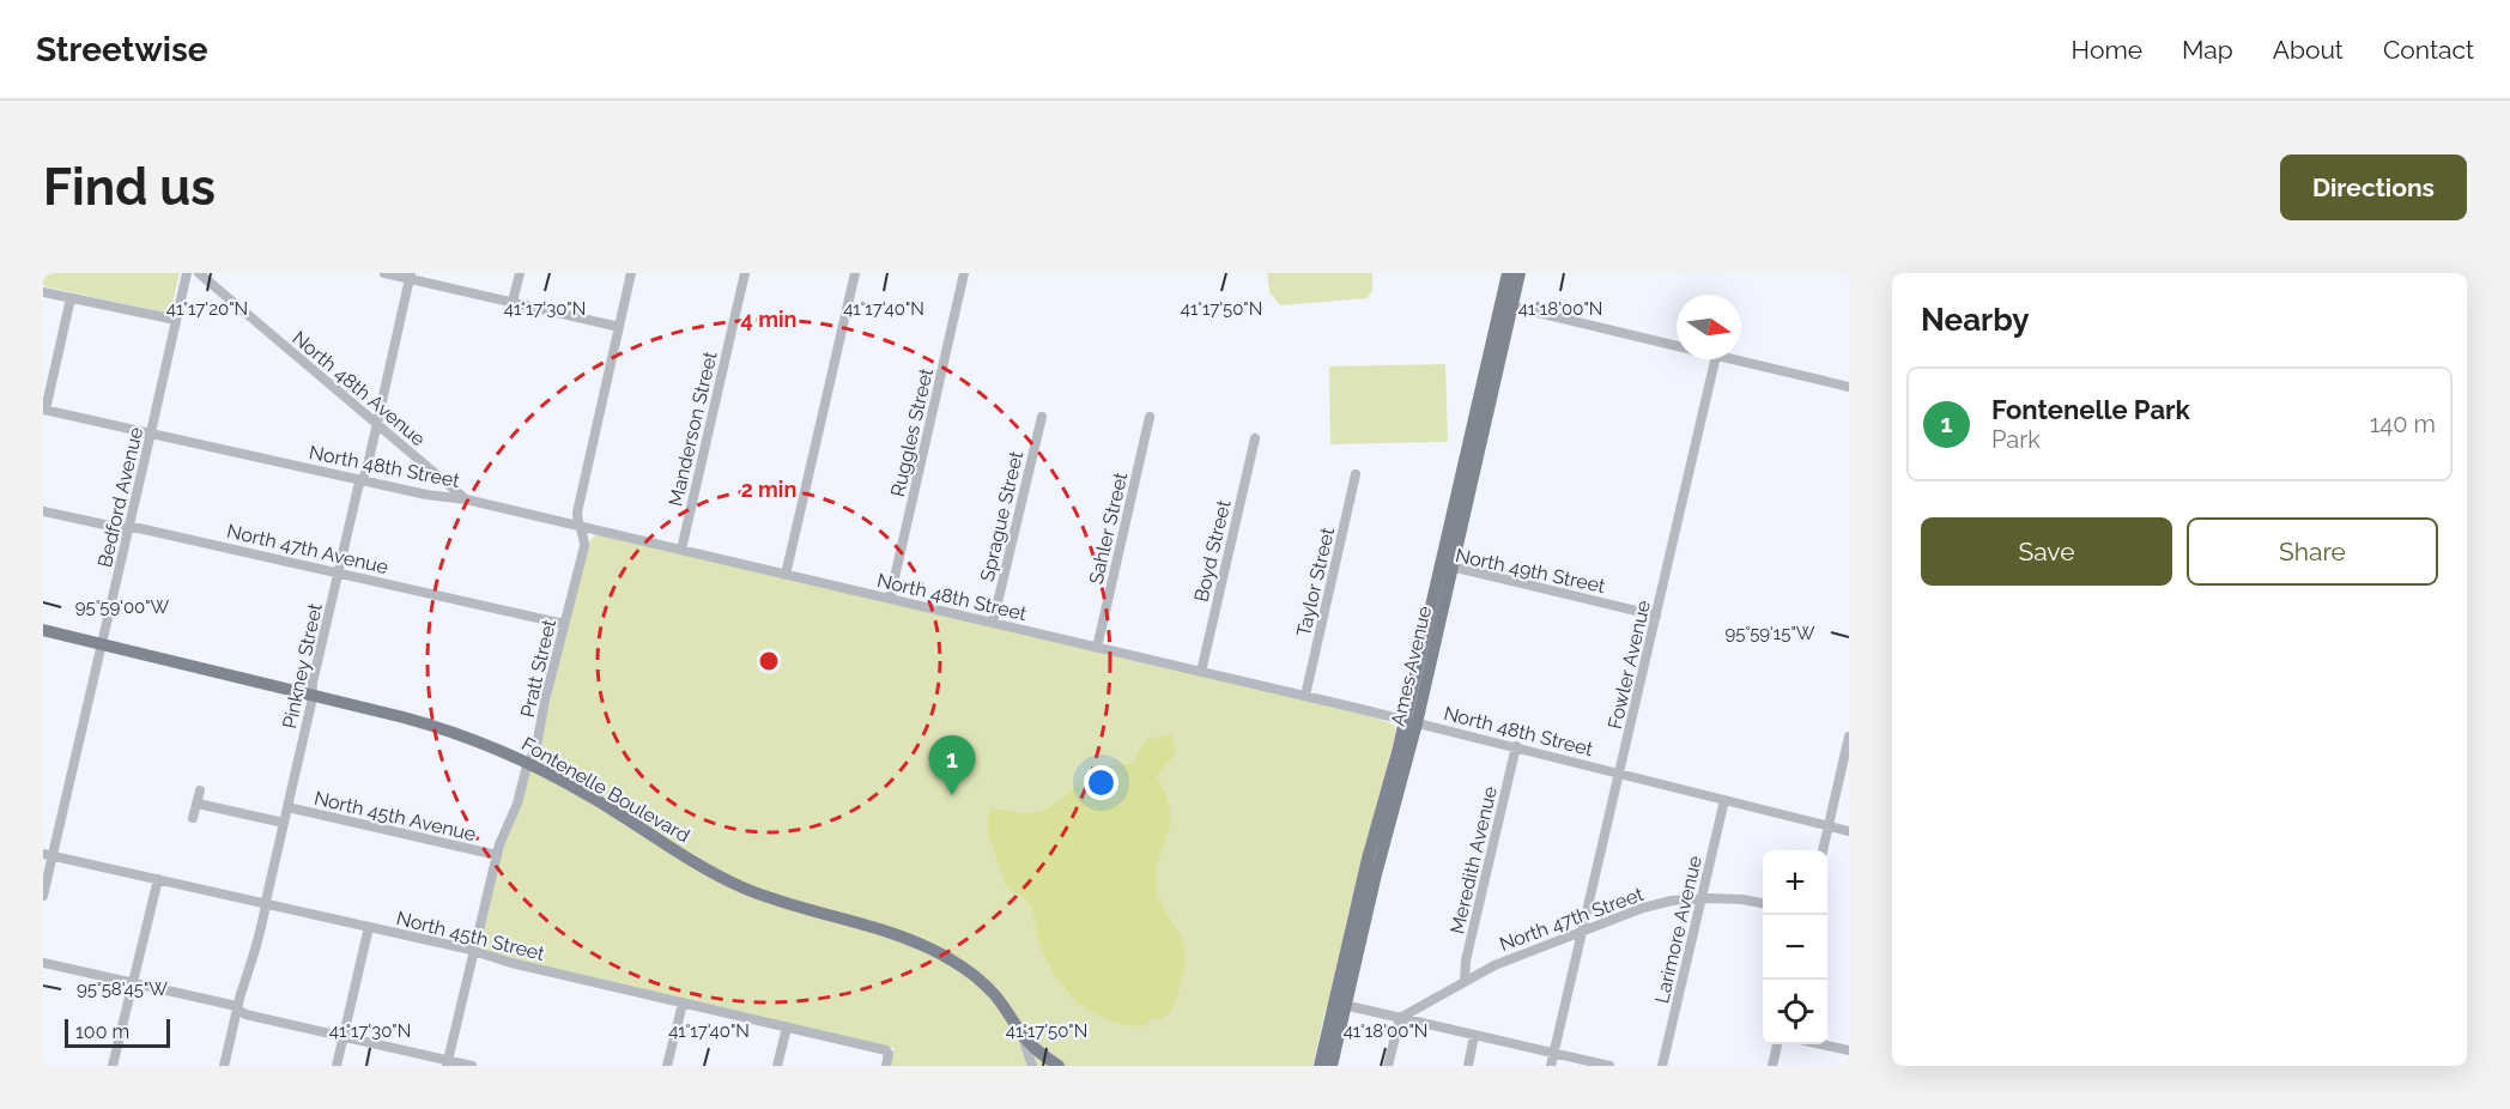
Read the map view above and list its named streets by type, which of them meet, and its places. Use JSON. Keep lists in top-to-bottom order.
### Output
{
  "streets": {
    "main road": ["Ames Avenue", "Fontenelle Boulevard"],
    "street": [
      "North 48th Avenue",
      "Manderson Street",
      "Ruggles Street",
      "North 48th Street",
      "Bedford Avenue",
      "Sprague Street",
      "Sahler Street",
      "North 47th Avenue",
      "Boyd Street",
      "North 49th Street",
      "Taylor Street",
      "Fowler Avenue",
      "Pinkney Street",
      "Pratt Street",
      "North 45th Avenue",
      "Meredith Avenue",
      "North 47th Street",
      "Larimore Avenue",
      "North 45th Street"
    ]
  },
  "crossings": [
    ["North 48th Avenue", "North 48th Street"],
    ["North 48th Avenue", "Pinkney Street"],
    ["Manderson Street", "North 48th Street"],
    ["Ruggles Street", "North 48th Street"],
    ["North 48th Street", "Bedford Avenue"],
    ["North 48th Street", "Sprague Street"],
    ["North 48th Street", "Sahler Street"],
    ["North 48th Street", "Boyd Street"],
    ["North 48th Street", "Taylor Street"],
    ["North 48th Street", "Fowler Avenue"],
    ["North 48th Street", "Pinkney Street"],
    ["North 48th Street", "Ames Avenue"],
    ["North 48th Street", "Pratt Street"],
    ["North 48th Street", "Meredith Avenue"],
    ["North 48th Street", "Larimore Avenue"],
    ["Bedford Avenue", "North 47th Avenue"],
    ["Bedford Avenue", "Fontenelle Boulevard"],
    ["Bedford Avenue", "North 45th Street"],
    ["North 47th Avenue", "Pinkney Street"],
    ["North 47th Avenue", "Pratt Street"],
    ["North 49th Street", "Fowler Avenue"],
    ["North 49th Street", "Ames Avenue"],
    ["Fowler Avenue", "North 47th Street"],
    ["Pinkney Street", "Fontenelle Boulevard"],
    ["Pinkney Street", "North 45th Avenue"],
    ["Pinkney Street", "North 45th Street"],
    ["Pratt Street", "Fontenelle Boulevard"],
    ["Pratt Street", "North 45th Avenue"],
    ["Pratt Street", "North 45th Street"],
    ["Meredith Avenue", "North 47th Street"],
    ["North 47th Street", "Larimore Avenue"]
  ],
  "scale_bar": "100 m",
  "north": "right",
  "page": {
    "header": "Streetwise",
    "nav": [
      "Home",
      "Map",
      "About",
      "Contact"
    ],
    "buttons": [
      "Directions",
      ["Save", "Share"]
    ],
    "title": "Find us",
    "heading": "Nearby",
    "list": [
      {
        "mark": "1",
        "name": "Fontenelle Park",
        "note": "Park",
        "value": "140 m"
      }
    ],
    "pins": "1",
    "map_buttons": ["+", "−"],
    "scale": "100 m"
  },
  "coordinates": [
    "41°17'20\"N",
    "41°17'30\"N",
    "41°17'40\"N",
    "41°17'50\"N",
    "41°18'00\"N",
    "95°59'00\"W",
    "95°59'15\"W",
    "95°58'45\"W"
  ],
  "rings": ["4 min", "2 min"]
}
